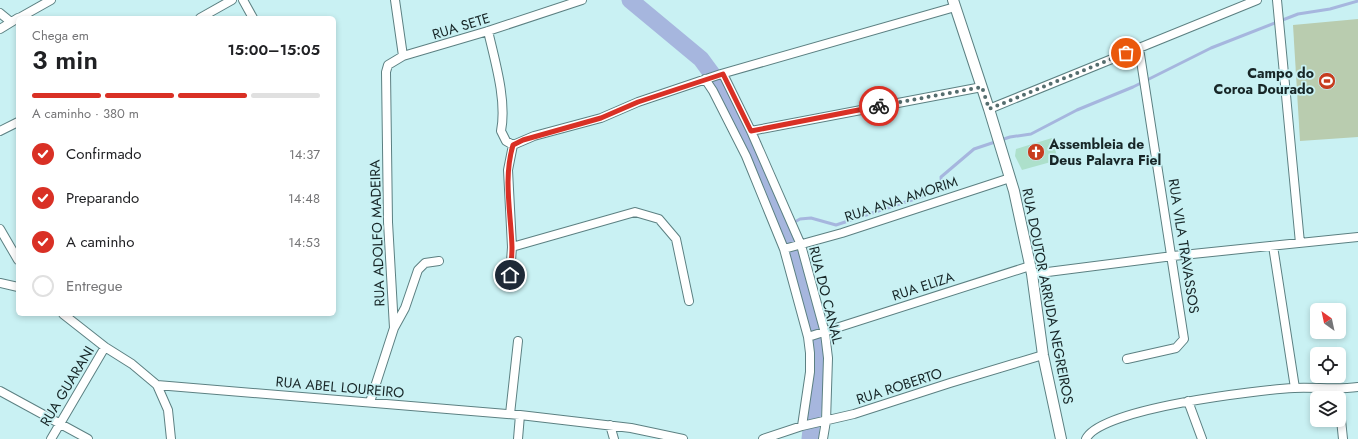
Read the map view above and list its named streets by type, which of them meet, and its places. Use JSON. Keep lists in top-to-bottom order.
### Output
{
  "streets": {
    "street": [
      "RUA SETE",
      "RUA ANA AMORIM",
      "RUA ADOLFO MADEIRA",
      "RUA VILA TRAVASSOS",
      "RUA ELIZA",
      "RUA DO CANAL",
      "RUA DOUTOR ARRUDA NEGREIROS",
      "RUA GUARANI",
      "RUA ROBERTO",
      "RUA ABEL LOUREIRO"
    ]
  },
  "crossings": [
    ["RUA SETE", "RUA ADOLFO MADEIRA"],
    ["RUA ANA AMORIM", "RUA DO CANAL"],
    ["RUA ANA AMORIM", "RUA DOUTOR ARRUDA NEGREIROS"],
    ["RUA ADOLFO MADEIRA", "RUA ABEL LOUREIRO"],
    ["RUA VILA TRAVASSOS", "RUA ELIZA"],
    ["RUA ELIZA", "RUA DO CANAL"],
    ["RUA ELIZA", "RUA DOUTOR ARRUDA NEGREIROS"],
    ["RUA DO CANAL", "RUA ROBERTO"],
    ["RUA DOUTOR ARRUDA NEGREIROS", "RUA ROBERTO"]
  ],
  "places": {
    "sports": ["Campo do Coroa Dourado"],
    "church": ["Assembleia de Deus Palavra Fiel"]
  },
  "north": "top left",
  "page": {
    "heading": ["3 min", "Chega em", "15:00–15:05"],
    "bar": "A caminho · 380 m",
    "list": [
      ["Confirmado", "14:37"],
      ["Preparando", "14:48"],
      ["A caminho", "14:53"],
      "Entregue"
    ]
  }
}
